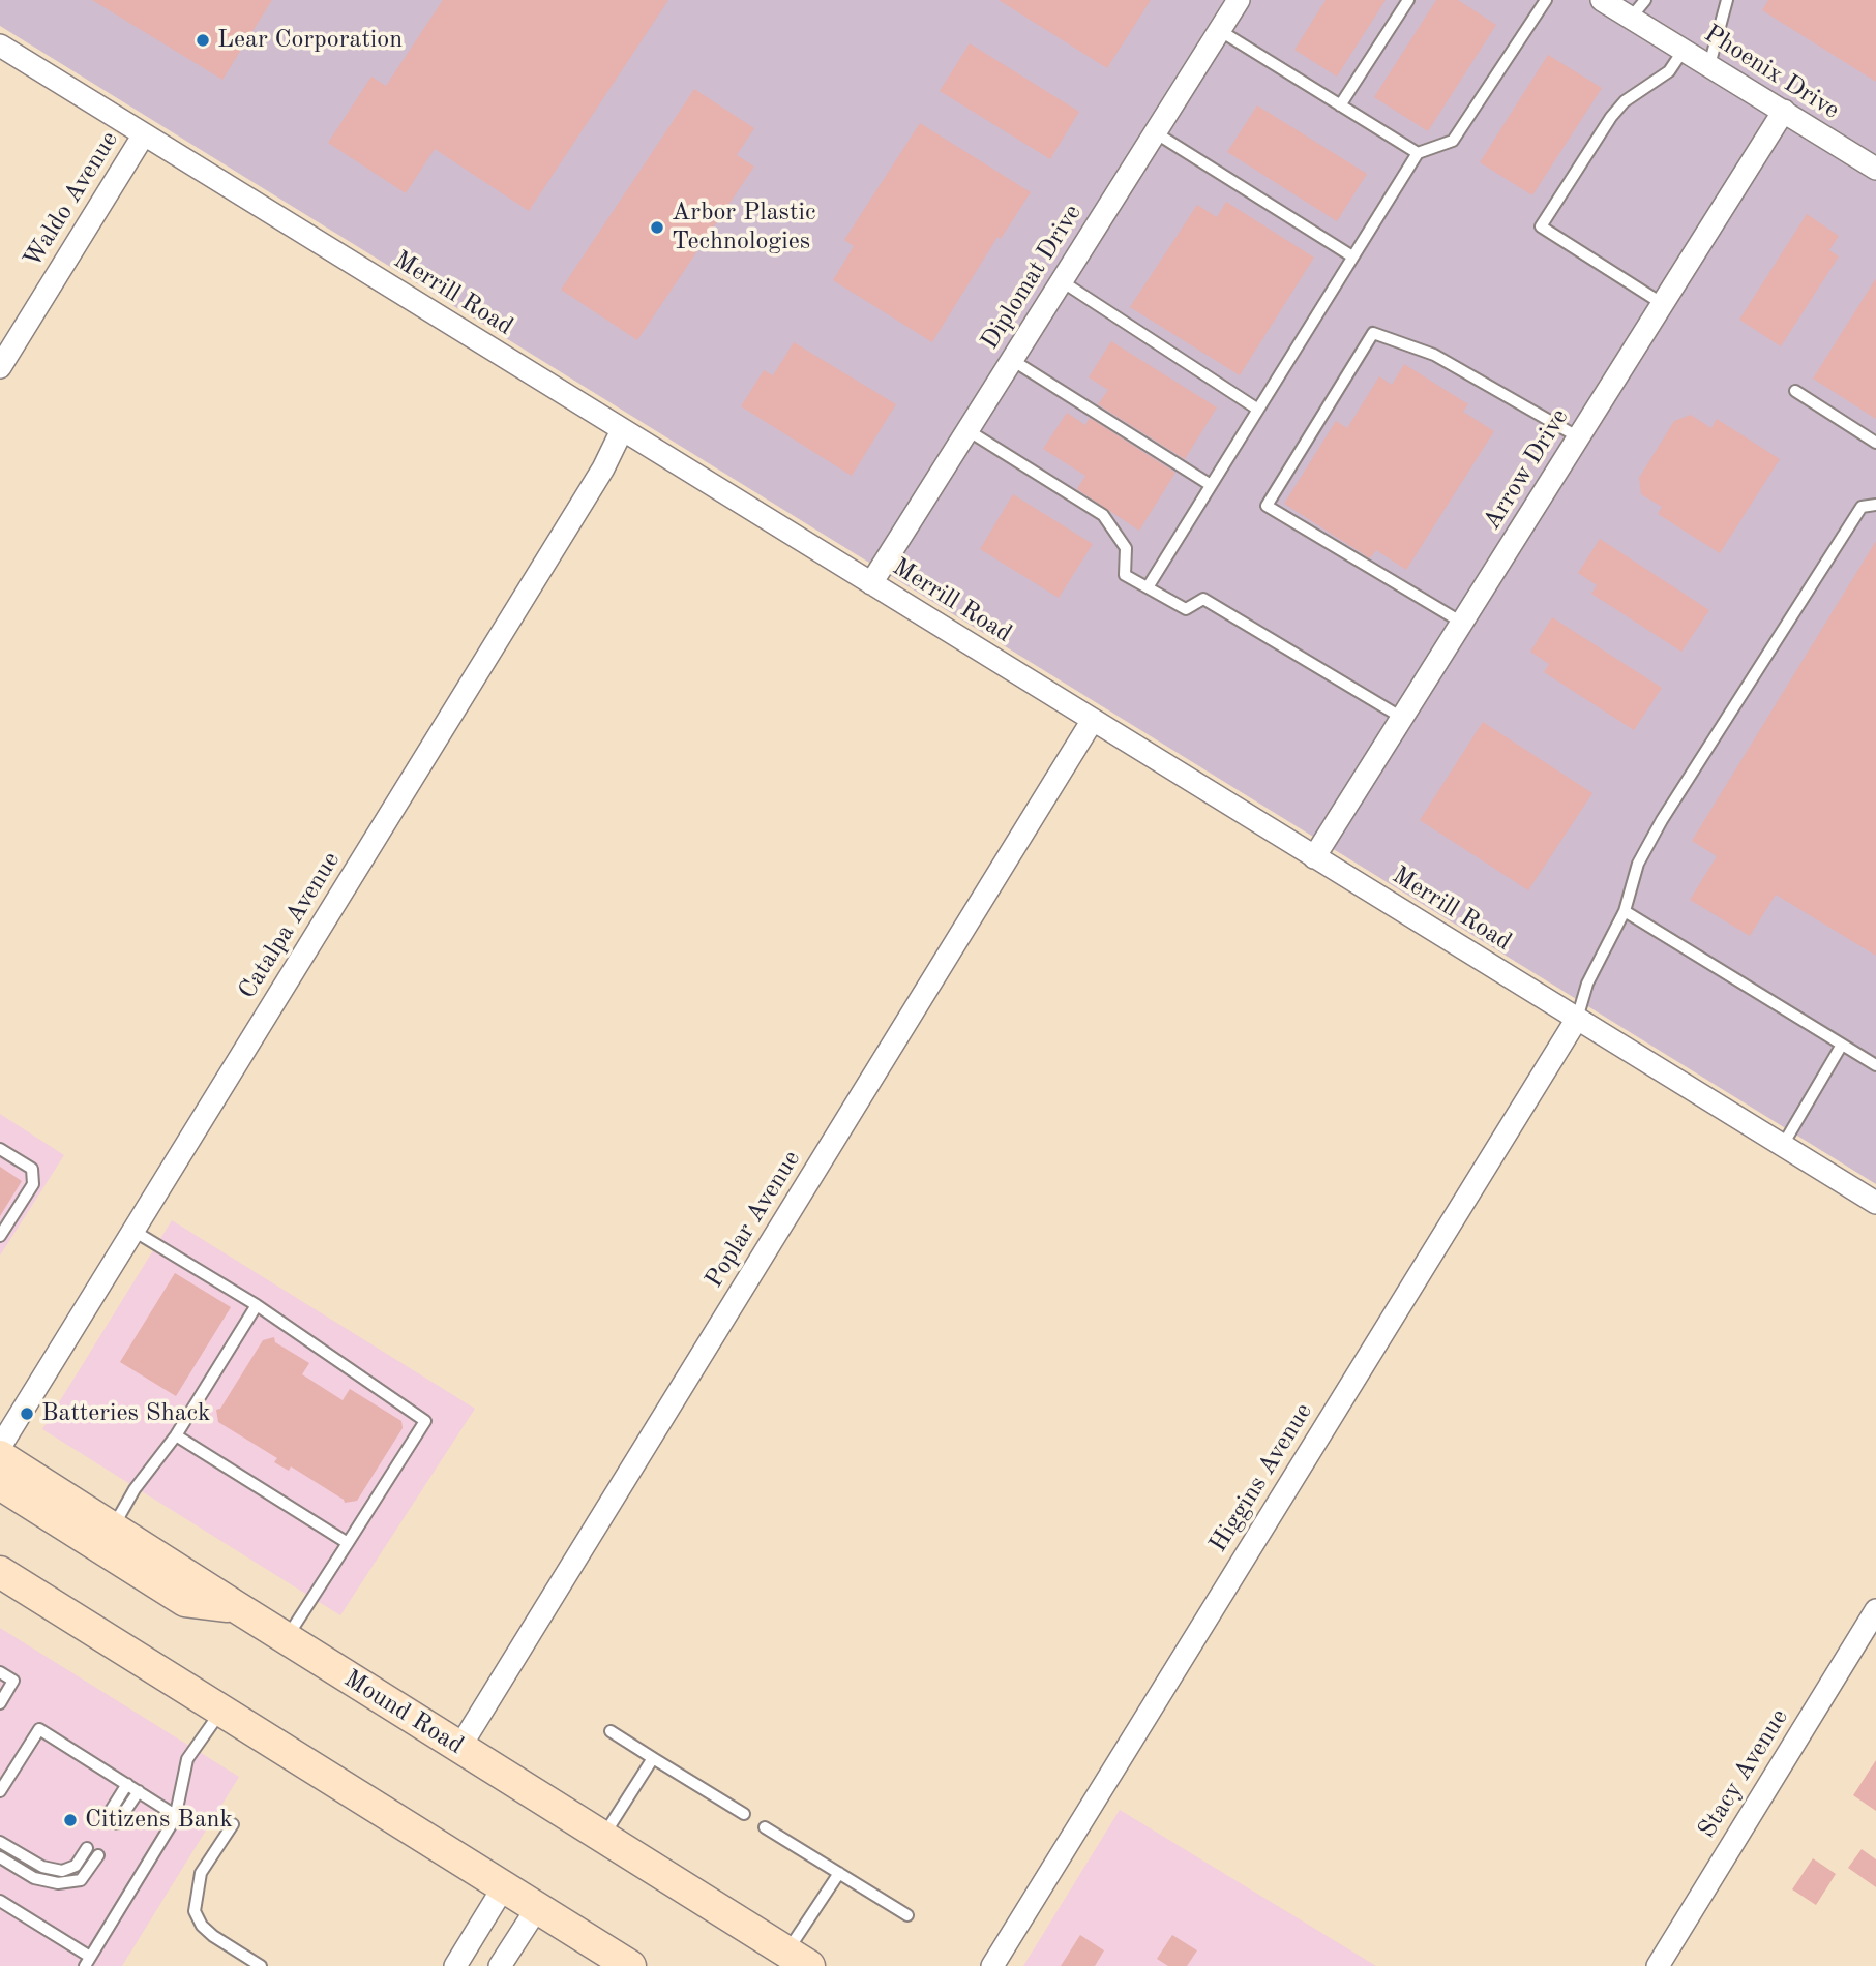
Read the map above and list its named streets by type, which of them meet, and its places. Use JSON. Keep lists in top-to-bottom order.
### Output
{
  "streets": {
    "main road": ["Mound Road"],
    "street": [
      "Phoenix Drive",
      "Waldo Avenue",
      "Diplomat Drive",
      "Merrill Road",
      "Arrow Drive",
      "Catalpa Avenue",
      "Poplar Avenue",
      "Higgins Avenue",
      "Stacy Avenue"
    ]
  },
  "crossings": [
    ["Phoenix Drive", "Arrow Drive"],
    ["Waldo Avenue", "Merrill Road"],
    ["Diplomat Drive", "Merrill Road"],
    ["Merrill Road", "Arrow Drive"],
    ["Merrill Road", "Catalpa Avenue"],
    ["Merrill Road", "Poplar Avenue"],
    ["Merrill Road", "Higgins Avenue"],
    ["Poplar Avenue", "Mound Road"]
  ],
  "places": [
    "Lear Corporation",
    "Arbor Plastic Technologies",
    "Batteries Shack",
    "Citizens Bank"
  ]
}
